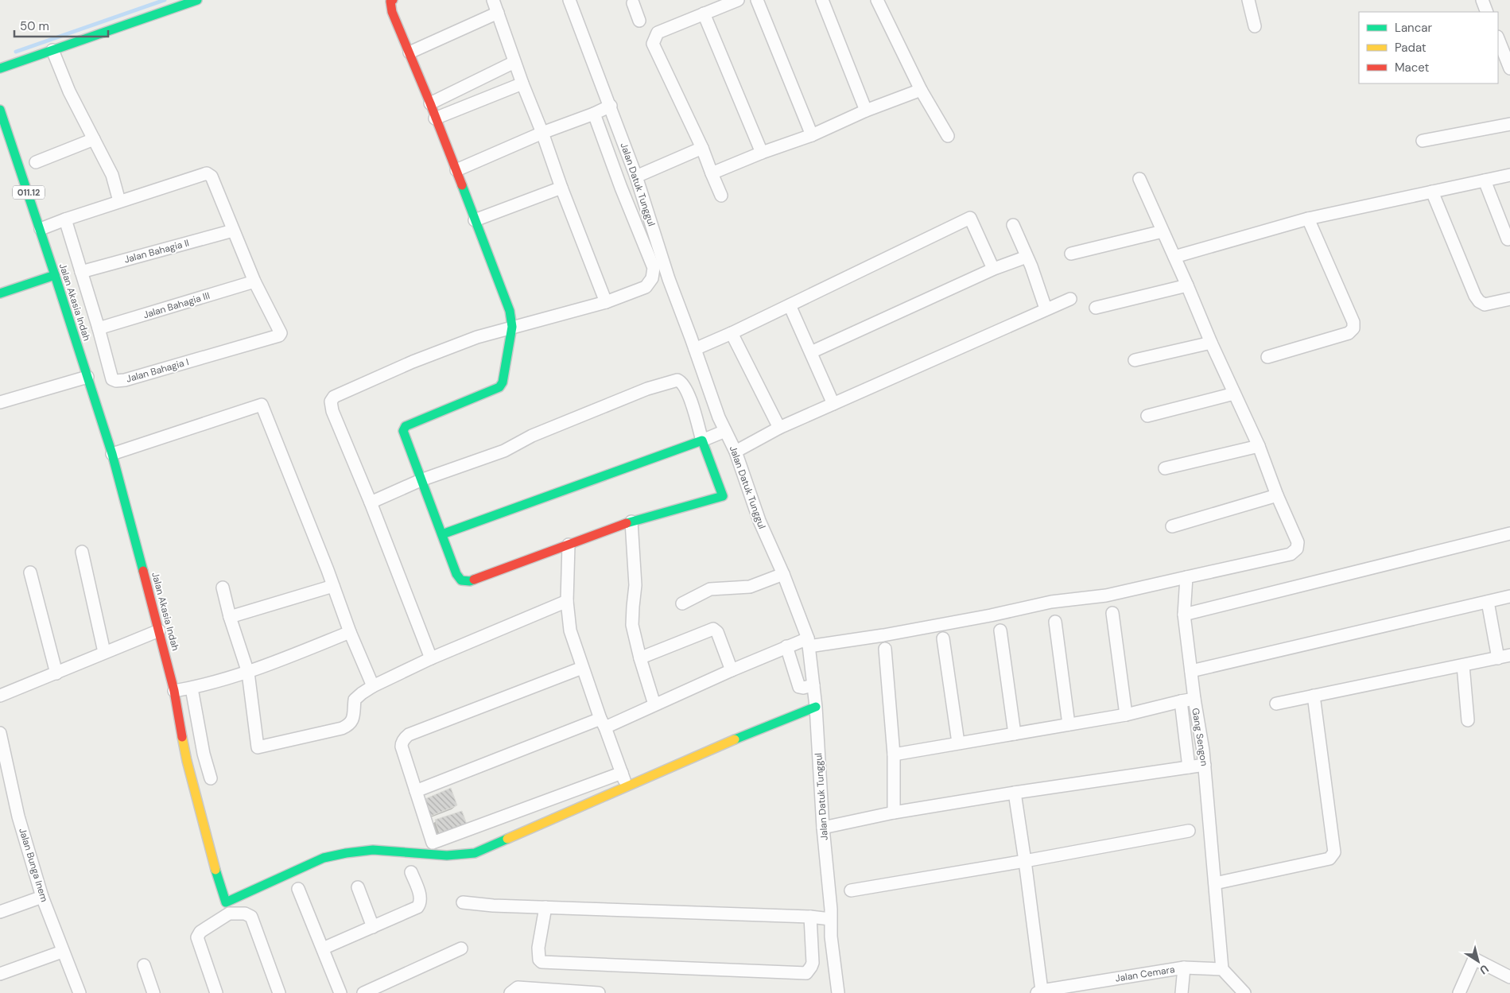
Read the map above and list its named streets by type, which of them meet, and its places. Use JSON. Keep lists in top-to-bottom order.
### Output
{
  "streets": {
    "street": [
      "Jalan Datuk Tunggul",
      "011.12",
      "Jalan Bahagia II",
      "Jalan Akasia Indah",
      "Jalan Bahagia III",
      "Jalan Bahagia I",
      "Gang Sengon",
      "Jalan Bunga Inem",
      "Jalan Cemara"
    ]
  },
  "crossings": [
    ["Jalan Bahagia II", "Jalan Bahagia I"],
    ["Jalan Bahagia III", "Jalan Bahagia I"],
    ["Gang Sengon", "Jalan Cemara"]
  ],
  "legend": ["Lancar", "Padat", "Macet"],
  "scale_bar": "50 m",
  "north": "bottom right"
}
